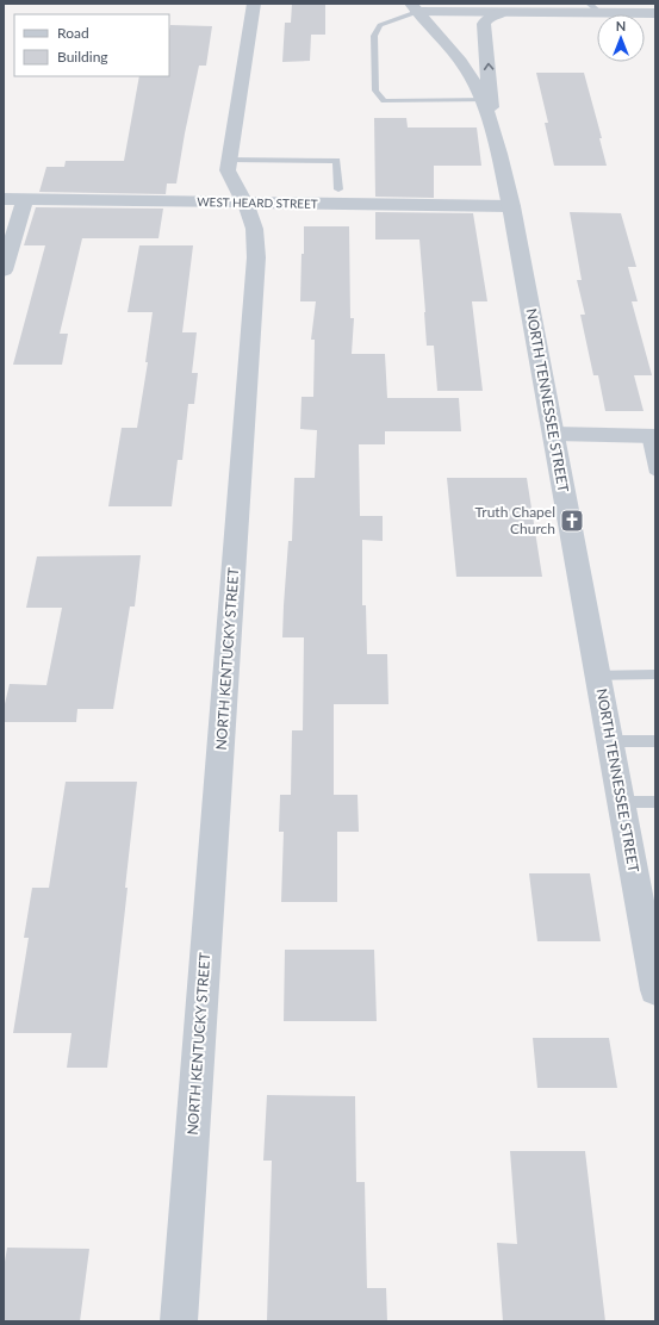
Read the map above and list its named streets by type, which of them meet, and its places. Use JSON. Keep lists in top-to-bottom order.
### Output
{
  "streets": {
    "street": ["WEST HEARD STREET", "NORTH TENNESSEE STREET", "NORTH KENTUCKY STREET"]
  },
  "crossings": [
    ["WEST HEARD STREET", "NORTH TENNESSEE STREET"],
    ["WEST HEARD STREET", "NORTH KENTUCKY STREET"]
  ],
  "places": {
    "church": ["Truth Chapel Church"]
  },
  "legend": ["Road", "Building"],
  "north": "top"
}
